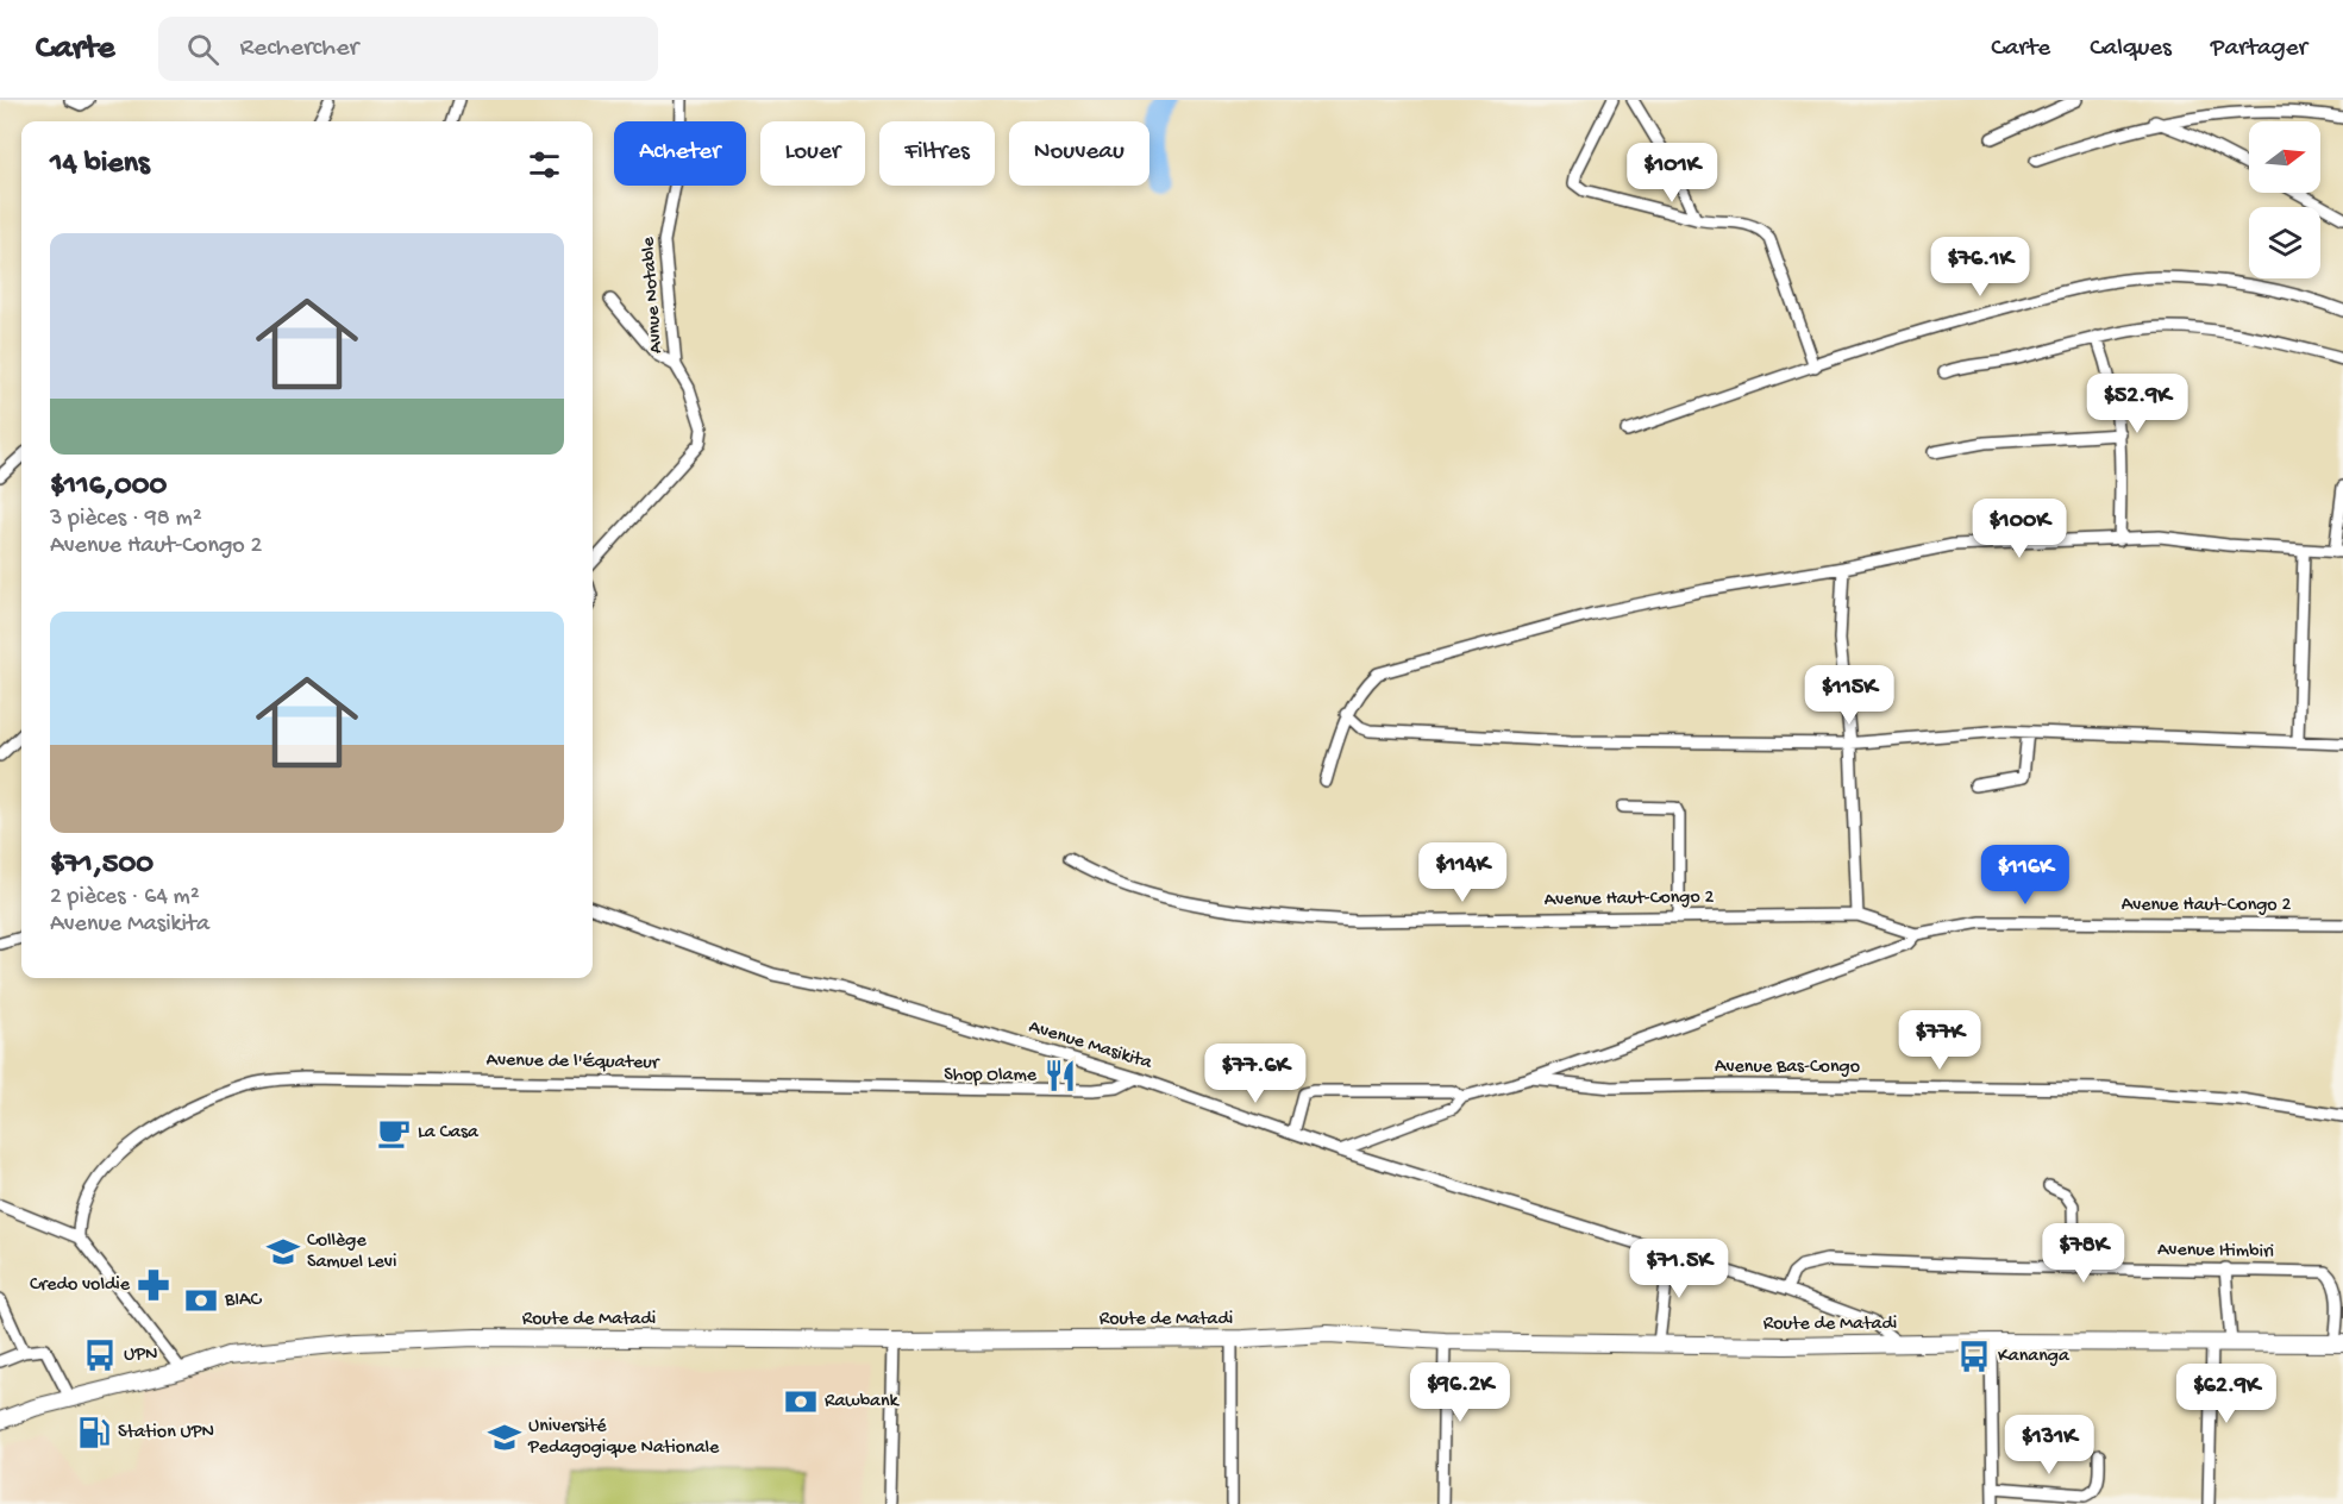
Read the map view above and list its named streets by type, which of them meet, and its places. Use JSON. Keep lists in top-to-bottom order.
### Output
{
  "streets": {
    "main road": ["Route de Matadi"],
    "street": [
      "Avnue Notable",
      "Avenue Haut-Congo 2",
      "Avenue Masikita",
      "Avenue de l'Équateur",
      "Avenue Bas-Congo",
      "Avenue Itimbiri"
    ]
  },
  "crossings": [
    ["Avenue Masikita", "Avenue de l'Équateur"],
    ["Avenue Masikita", "Avenue Itimbiri"],
    ["Avenue Masikita", "Route de Matadi"],
    ["Avenue Itimbiri", "Route de Matadi"]
  ],
  "places": {
    "restaurant": ["Shop Olame"],
    "cafe": ["La Casa"],
    "school or university": ["Collège Samuel Levi", "Université Pedagogique Nationale"],
    "pharmacy": ["Credo voldie"],
    "bank": ["BIAC", "Rawbank"],
    "bus stop": ["UPN", "Kananga"],
    "fuel station": ["Station UPN"]
  },
  "north": "right",
  "page": {
    "header": "Carte",
    "search": "Rechercher",
    "nav": ["Carte", "Calques", "Partager"],
    "chip": [
      "Acheter",
      "Louer",
      "Filtres",
      "Nouveau"
    ],
    "heading": "14 biens",
    "price": [
      "$101K",
      "$76.1K",
      "$52.9K",
      "$100K",
      "$115K",
      "$114K",
      "$116K",
      "$77K",
      "$77.6K",
      "$78K",
      "$71.5K",
      "$96.2K",
      "$62.9K",
      "$131K"
    ],
    "list": [
      {
        "name": "$116,000",
        "note": "3 pièces · 98 m² · Avenue Haut-Congo 2"
      },
      {
        "name": "$71,500",
        "note": "2 pièces · 64 m² · Avenue Masikita"
      }
    ]
  }
}
